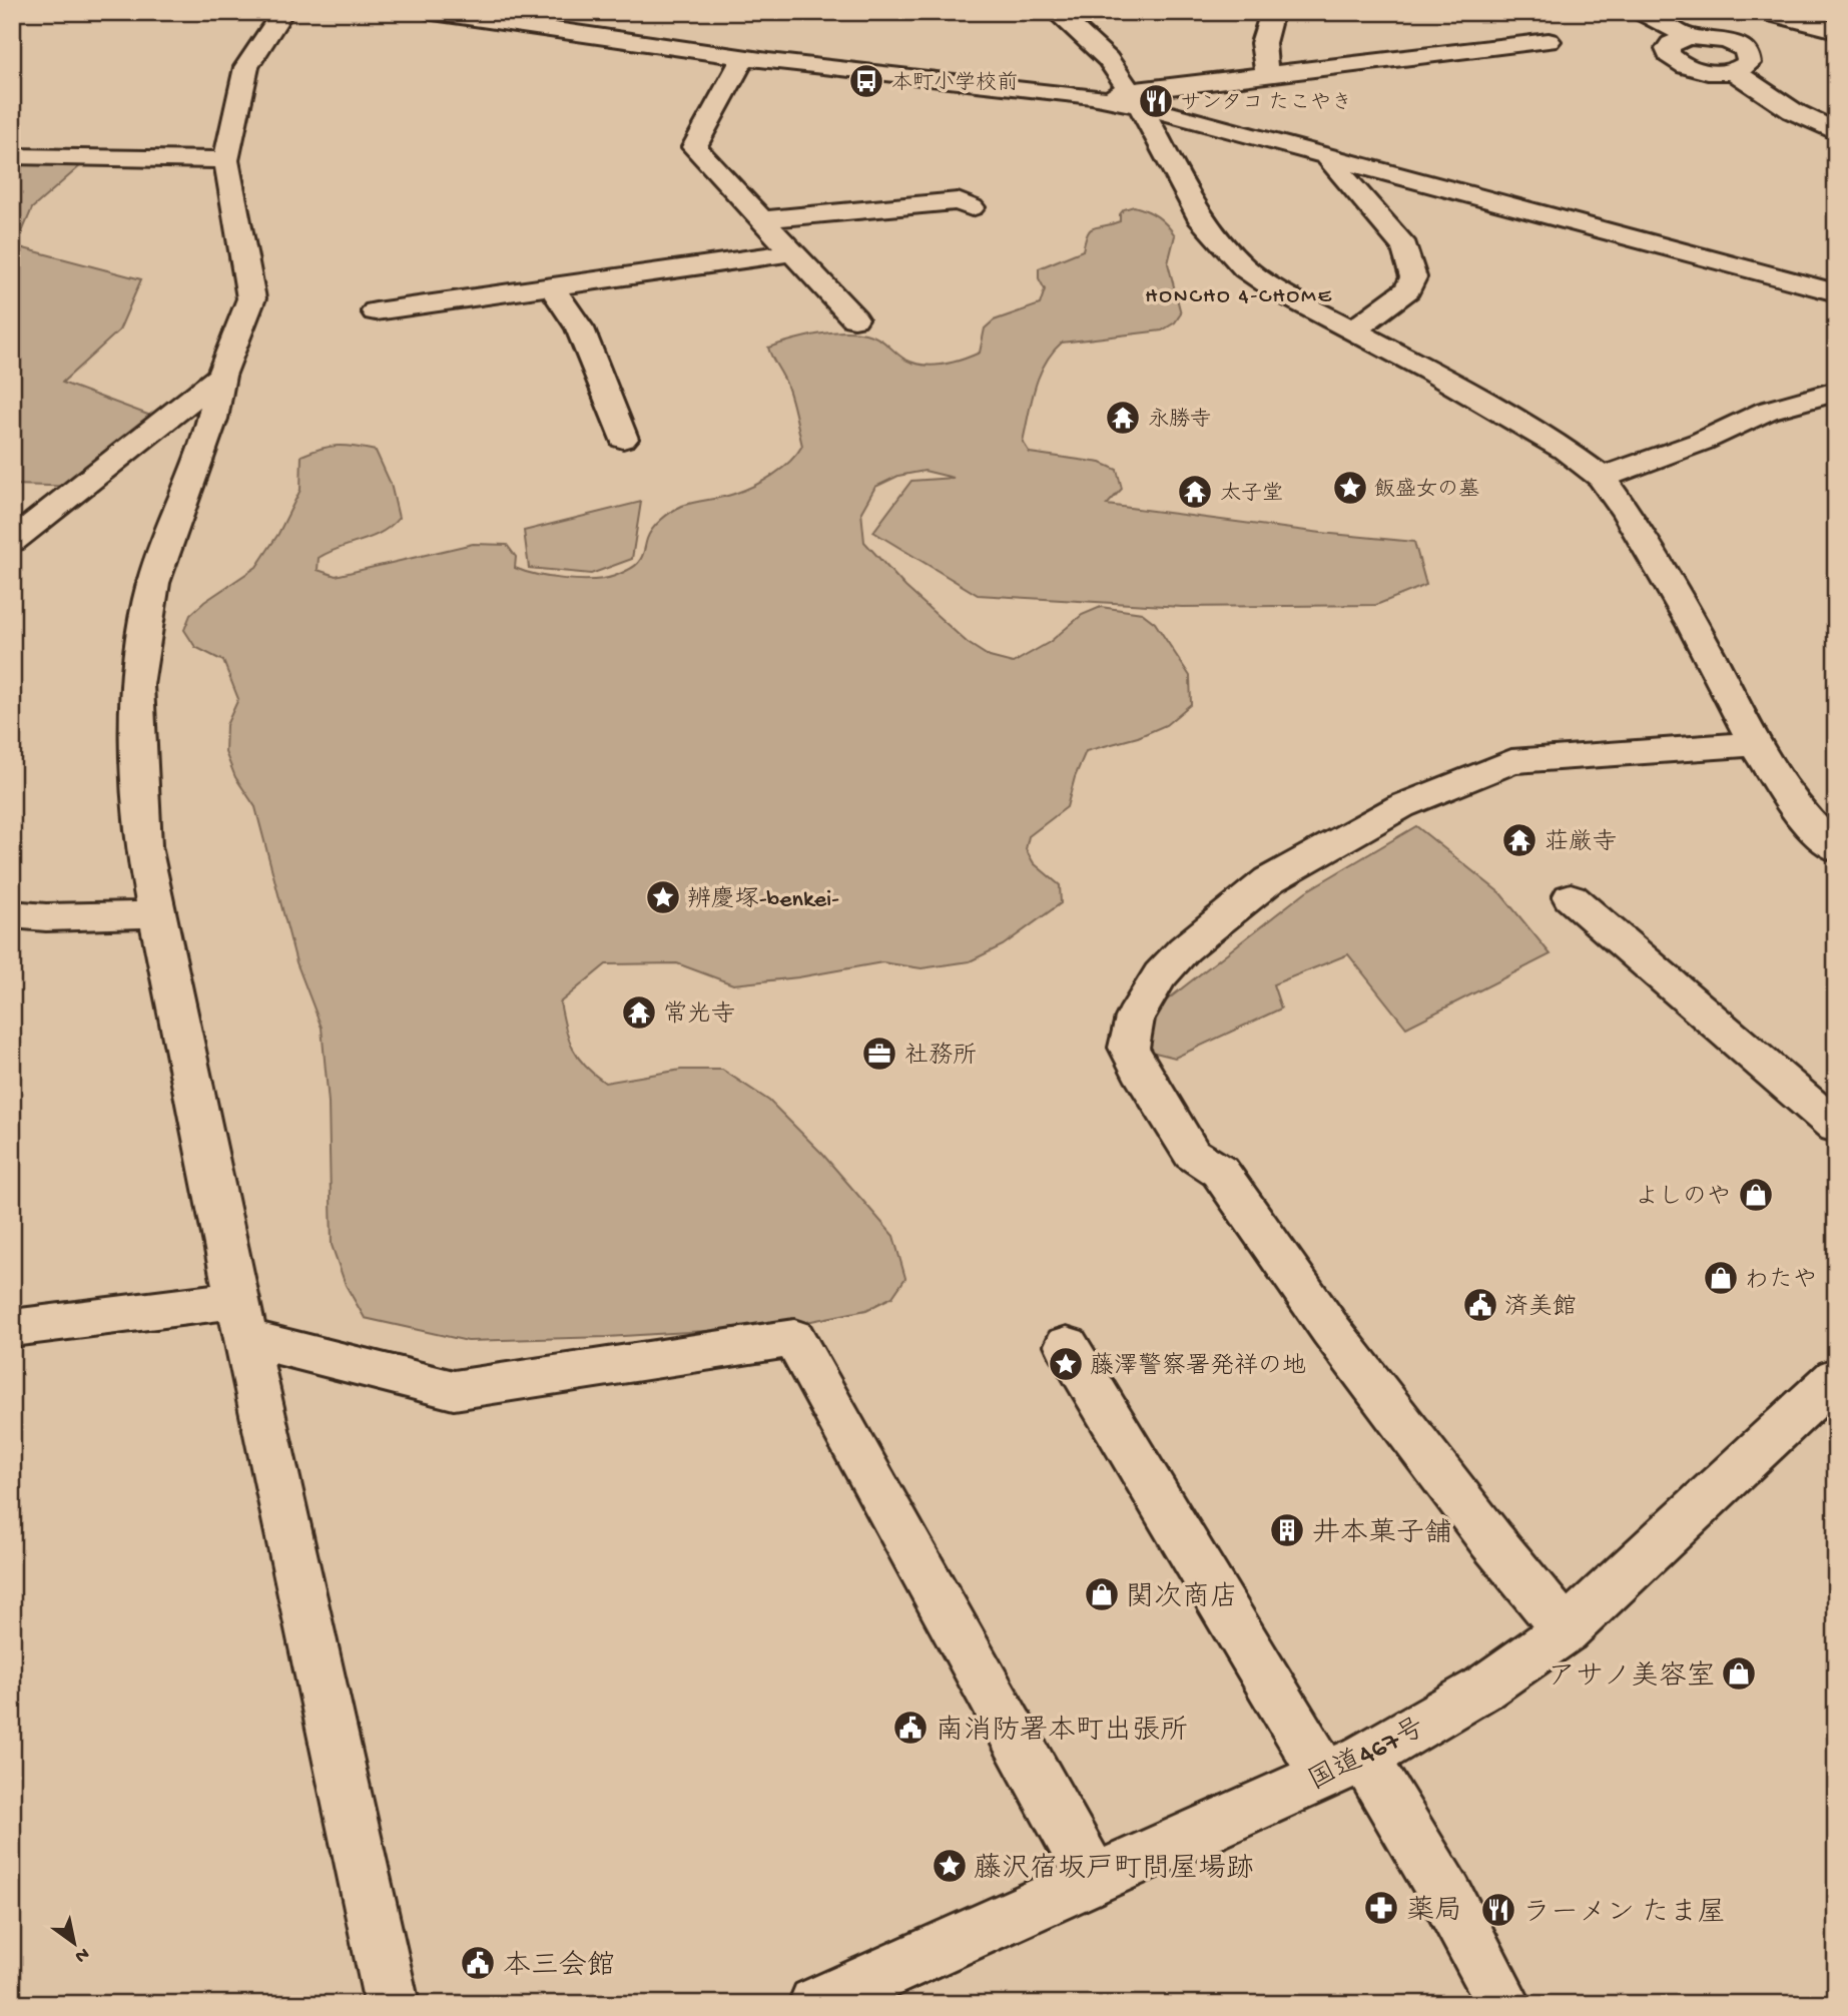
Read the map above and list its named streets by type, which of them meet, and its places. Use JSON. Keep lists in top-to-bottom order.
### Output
{
  "streets": {
    "main road": ["国道467号"]
  },
  "districts": ["HONCHO 4-CHOME"],
  "places": {
    "bus stop": ["本町小学校前"],
    "restaurant": ["サンタコ たこやき", "ラーメン たま屋"],
    "temple": [
      "永勝寺",
      "太子堂",
      "荘厳寺",
      "常光寺"
    ],
    "place": [
      "飯盛女の墓",
      "辨慶塚-benkei-",
      "藤澤警察署発祥の地",
      "藤沢宿坂戸町問屋場跡"
    ],
    "office": ["社務所"],
    "shop": [
      "よしのや",
      "わたや",
      "関次商店",
      "アサノ美容室"
    ],
    "public building": ["済美館", "南消防署本町出張所", "本三会館"],
    "building": ["井本菓子舗"],
    "pharmacy": ["薬局"]
  },
  "north": "bottom right"
}
